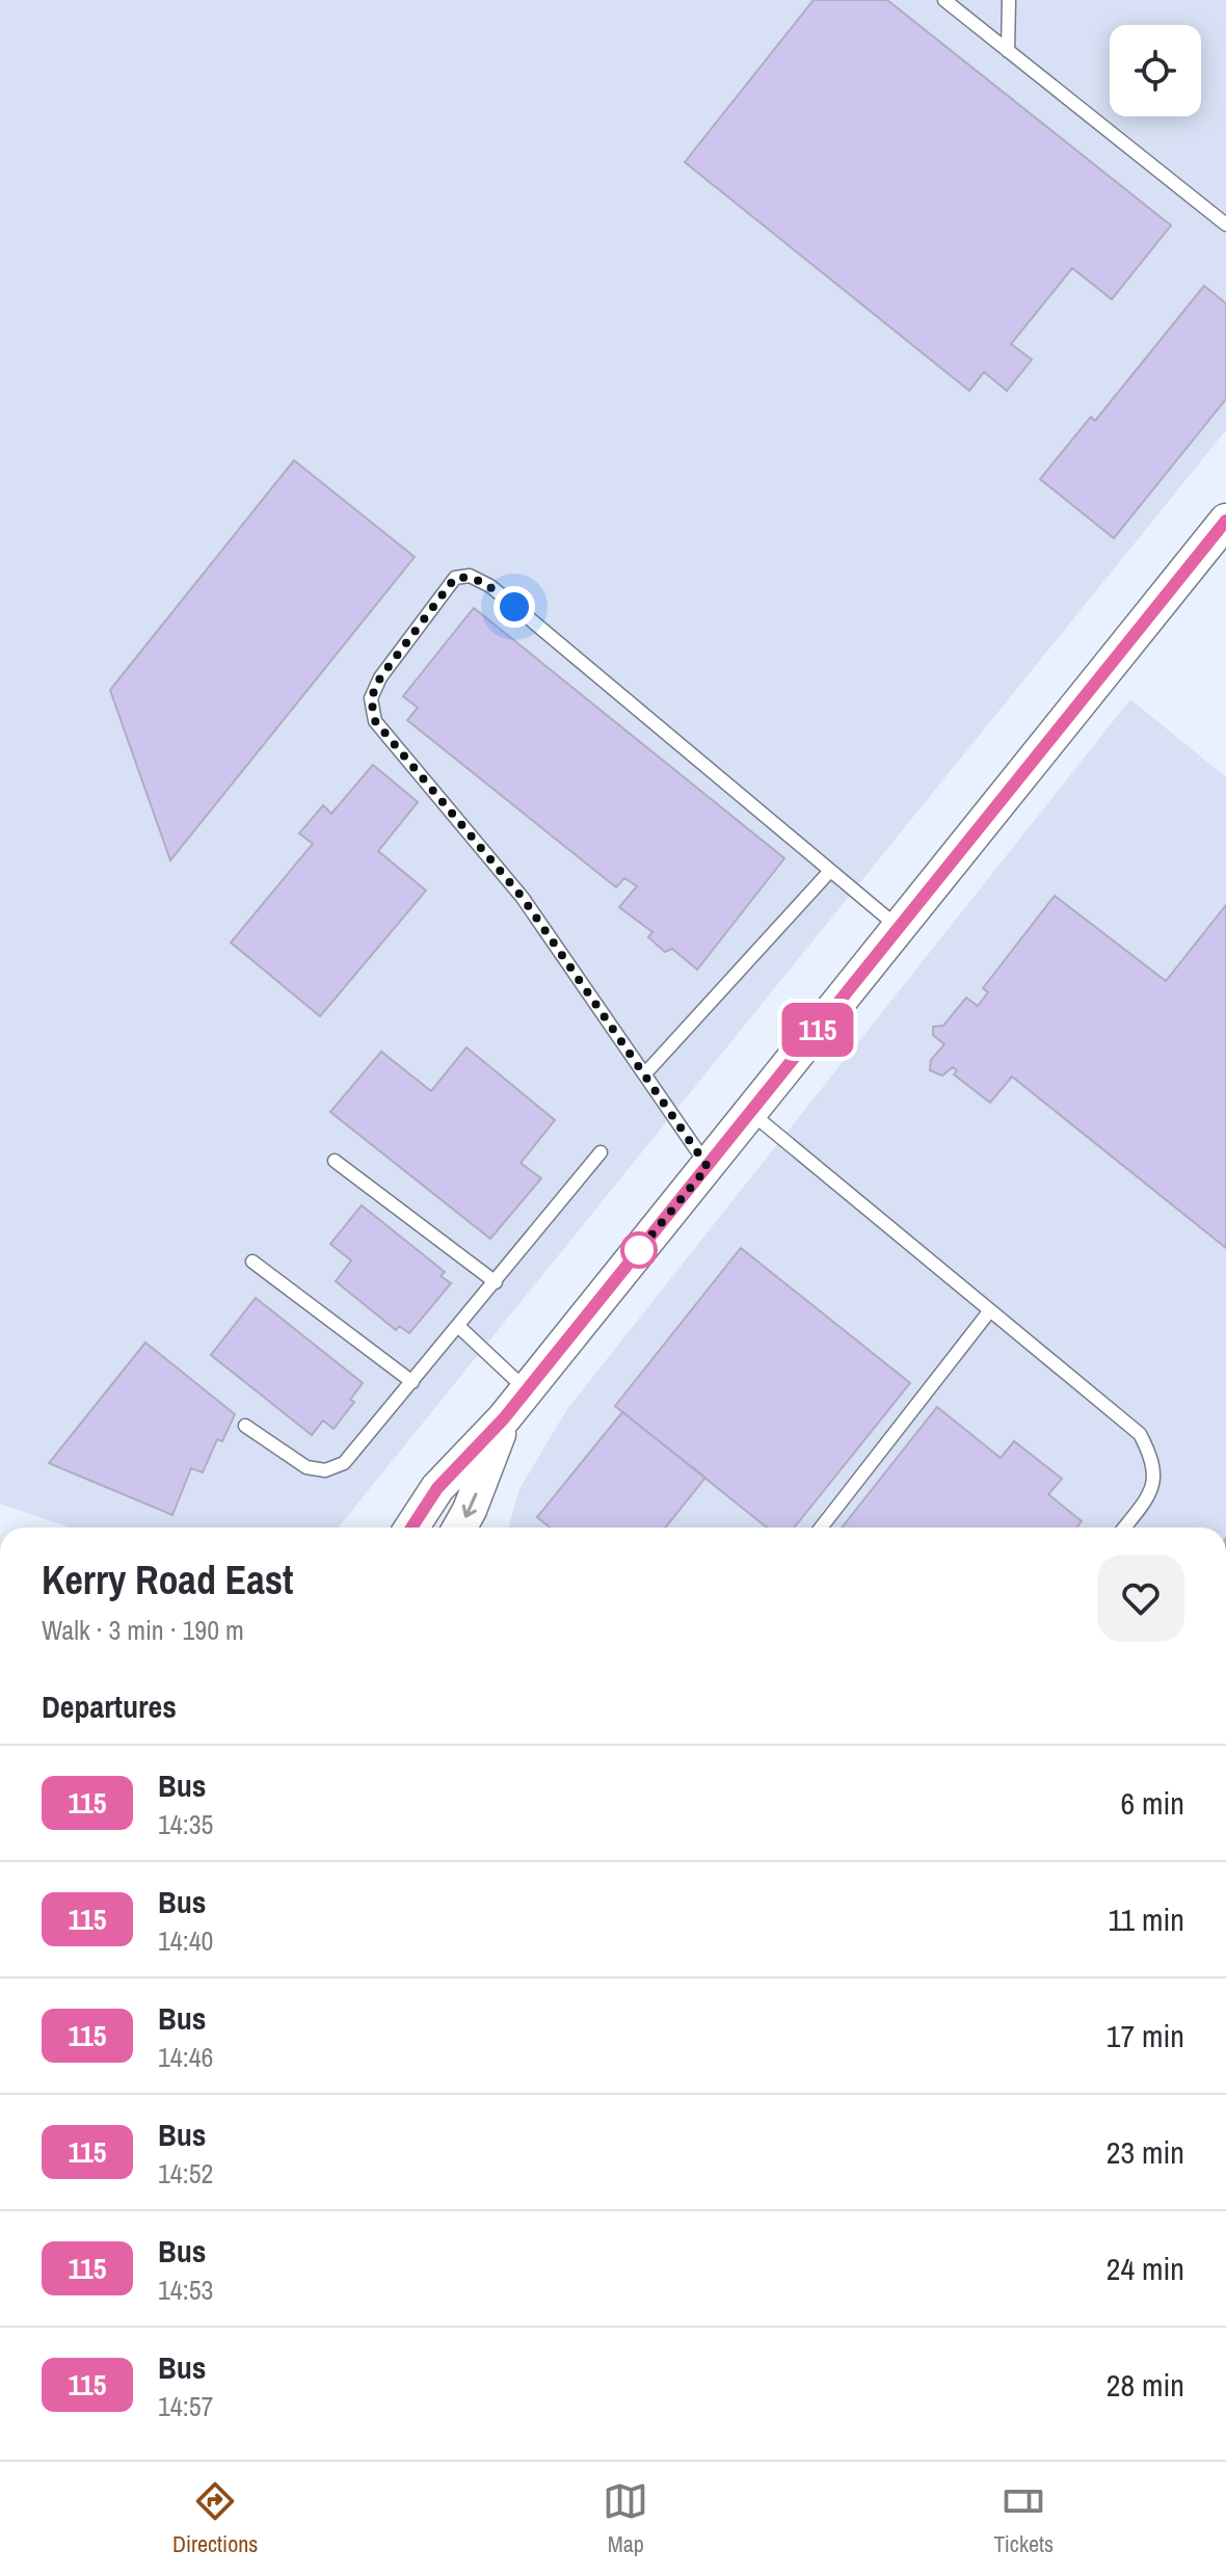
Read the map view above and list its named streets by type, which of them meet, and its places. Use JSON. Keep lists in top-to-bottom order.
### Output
{
  "lines": ["bus line 115"],
  "page": {
    "on_map": "115",
    "heading": [
      ["Kerry Road East", "Walk · 3 min · 190 m"],
      "Departures"
    ],
    "list": [
      {
        "mark": "115",
        "name": "Bus",
        "note": "14:35",
        "value": "6 min"
      },
      {
        "mark": "115",
        "name": "Bus",
        "note": "14:40",
        "value": "11 min"
      },
      {
        "mark": "115",
        "name": "Bus",
        "note": "14:46",
        "value": "17 min"
      },
      {
        "mark": "115",
        "name": "Bus",
        "note": "14:52",
        "value": "23 min"
      },
      {
        "mark": "115",
        "name": "Bus",
        "note": "14:53",
        "value": "24 min"
      },
      {
        "mark": "115",
        "name": "Bus",
        "note": "14:57",
        "value": "28 min"
      }
    ],
    "tabs": ["Directions", "Map", "Tickets"]
  }
}
